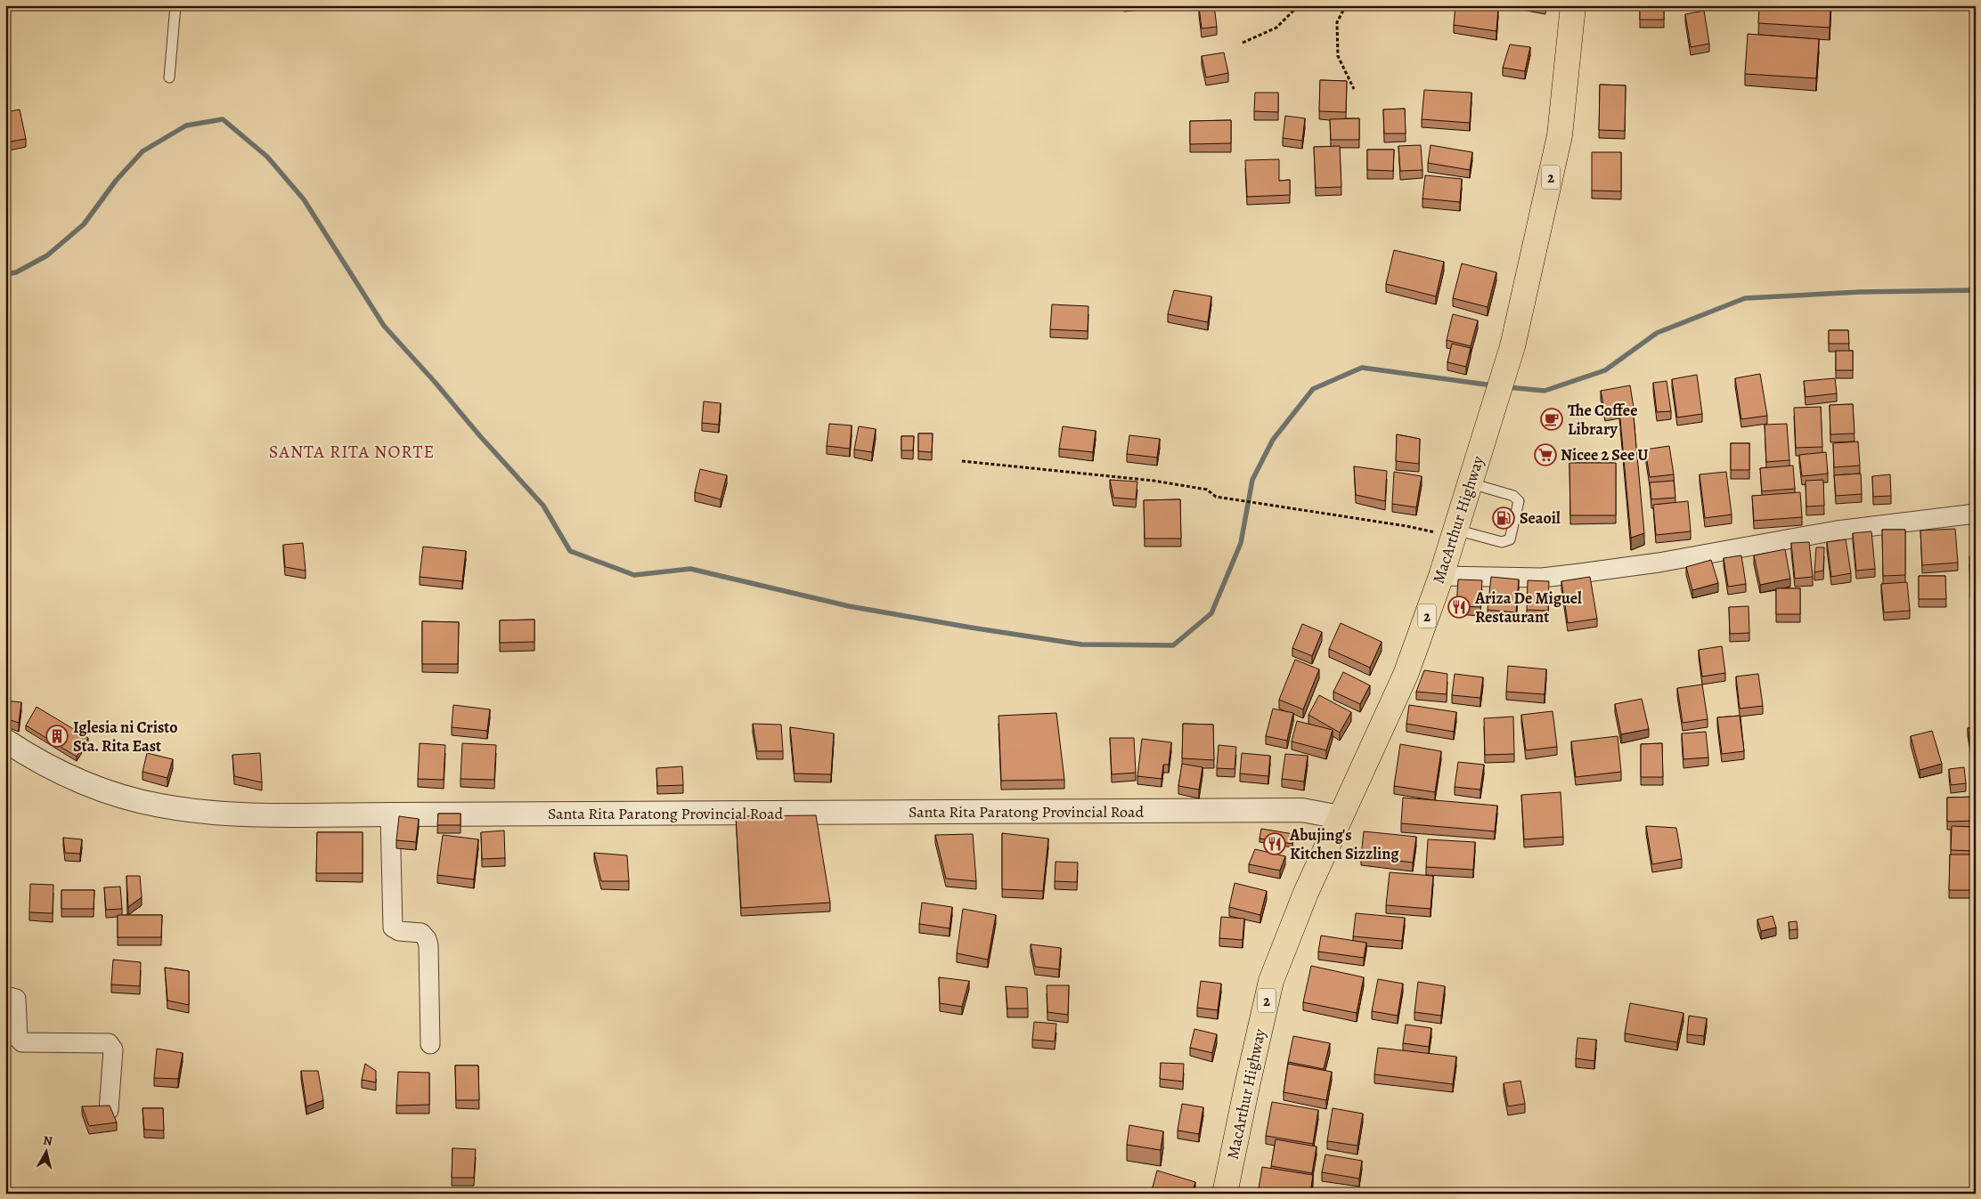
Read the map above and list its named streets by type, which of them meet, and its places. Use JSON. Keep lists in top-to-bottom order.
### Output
{
  "streets": {
    "highway": ["2", "MacArthur Highway"],
    "street": ["Santa Rita Paratong Provincial Road"]
  },
  "crossings": [
    ["MacArthur Highway", "Santa Rita Paratong Provincial Road"]
  ],
  "districts": ["SANTA RITA NORTE"],
  "places": {
    "cafe": ["The Coffee Library"],
    "supermarket": ["Nicee 2 See U"],
    "fuel station": ["Seaoil"],
    "restaurant": ["Ariza De Miguel Restaurant", "Abujing's Kitchen Sizzling"],
    "building": ["Iglesia ni Cristo Sta. Rita East"]
  },
  "north": "top"
}
